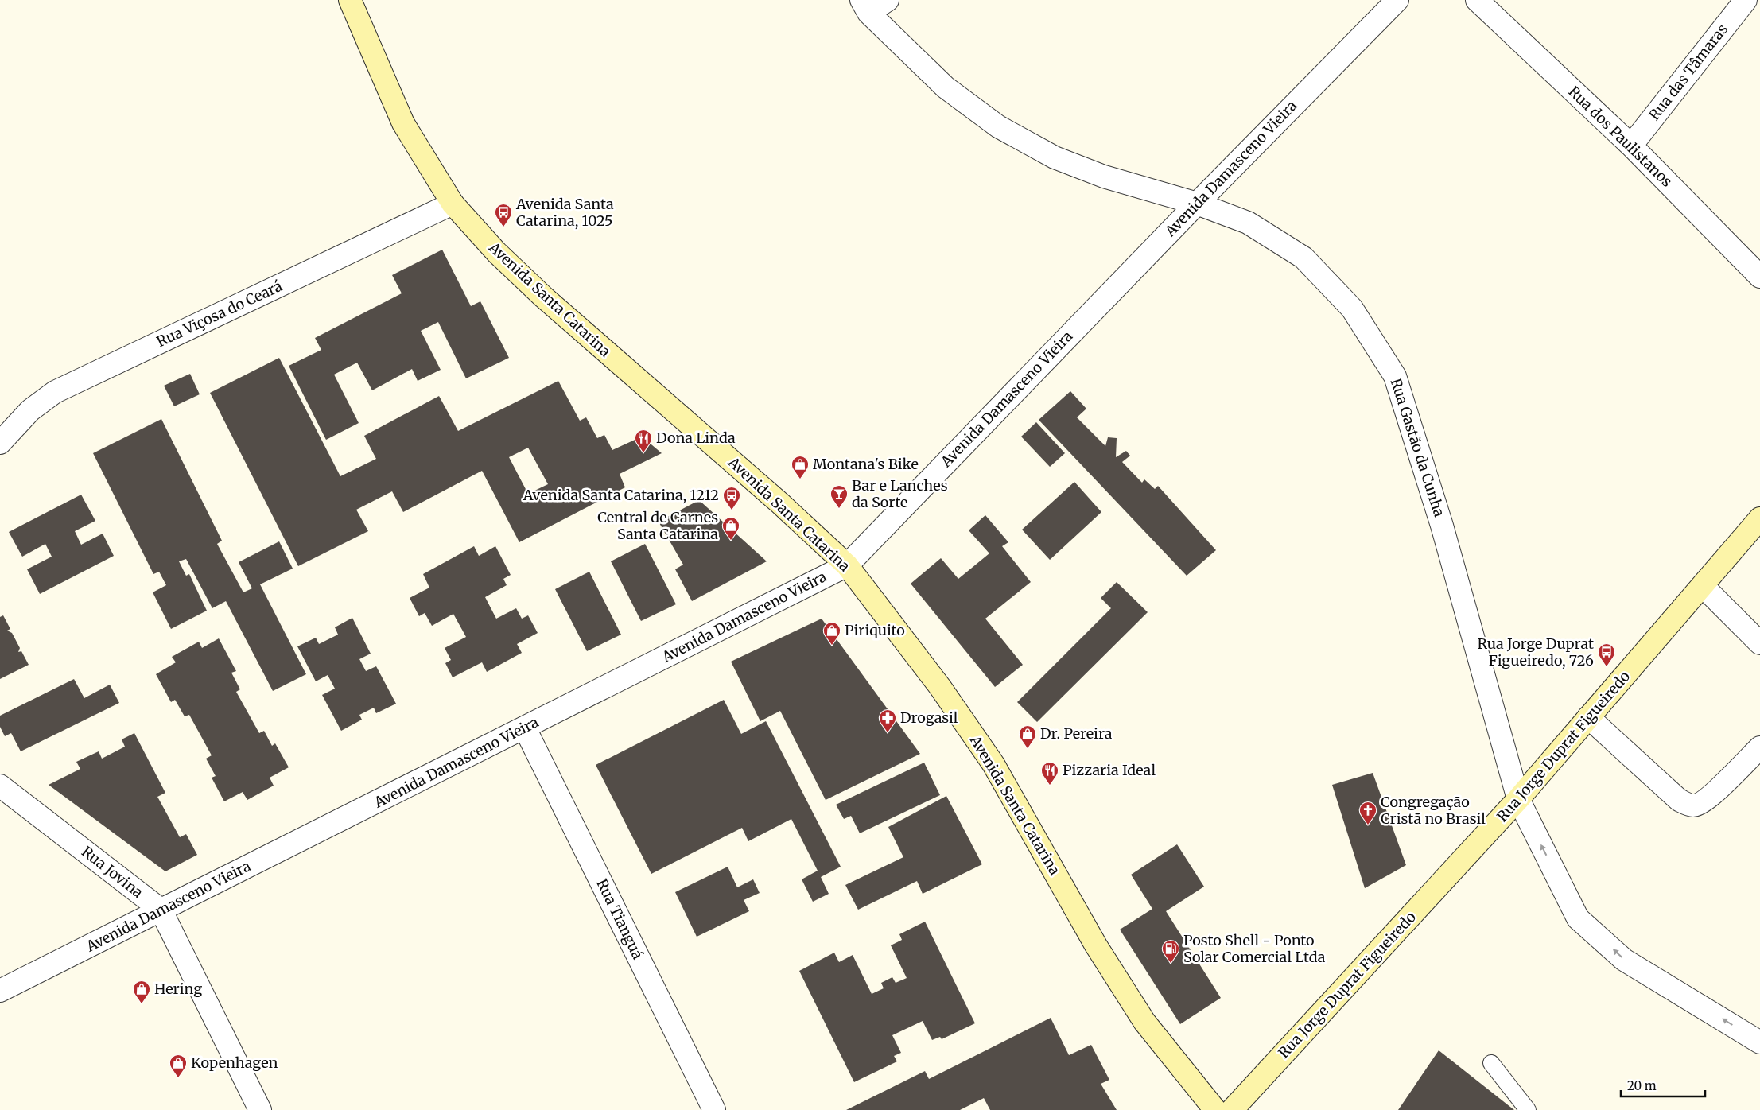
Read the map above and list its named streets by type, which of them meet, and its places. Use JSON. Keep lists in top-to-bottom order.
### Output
{
  "streets": {
    "street": [
      "Rua das Tâmaras",
      "Rua dos Paulistanos",
      "Avenida Damasceno Vieira",
      "Avenida Santa Catarina",
      "Rua Viçosa do Ceará",
      "Rua Gastão da Cunha",
      "Rua Jorge Duprat Figueiredo",
      "Rua Jovina",
      "Rua Tianguá"
    ]
  },
  "crossings": [
    ["Rua das Tâmaras", "Rua dos Paulistanos"],
    ["Avenida Damasceno Vieira", "Avenida Santa Catarina"],
    ["Avenida Damasceno Vieira", "Rua Gastão da Cunha"],
    ["Avenida Damasceno Vieira", "Rua Jovina"],
    ["Avenida Damasceno Vieira", "Rua Tianguá"],
    ["Avenida Santa Catarina", "Rua Viçosa do Ceará"],
    ["Rua Gastão da Cunha", "Rua Jorge Duprat Figueiredo"]
  ],
  "places": {
    "bus stop": ["Avenida Santa Catarina, 1025", "Avenida Santa Catarina, 1212", "Rua Jorge Duprat Figueiredo, 726"],
    "restaurant": ["Dona Linda", "Pizzaria Ideal"],
    "shop": [
      "Montana's Bike",
      "Central de Carnes Santa Catarina",
      "Piriquito",
      "Dr. Pereira",
      "Hering",
      "Kopenhagen"
    ],
    "bar": ["Bar e Lanches da Sorte"],
    "pharmacy": ["Drogasil"],
    "church": ["Congregação Cristã no Brasil"],
    "fuel station": ["Posto Shell - Ponto Solar Comercial Ltda"]
  },
  "scale_bar": "20 m"
}
